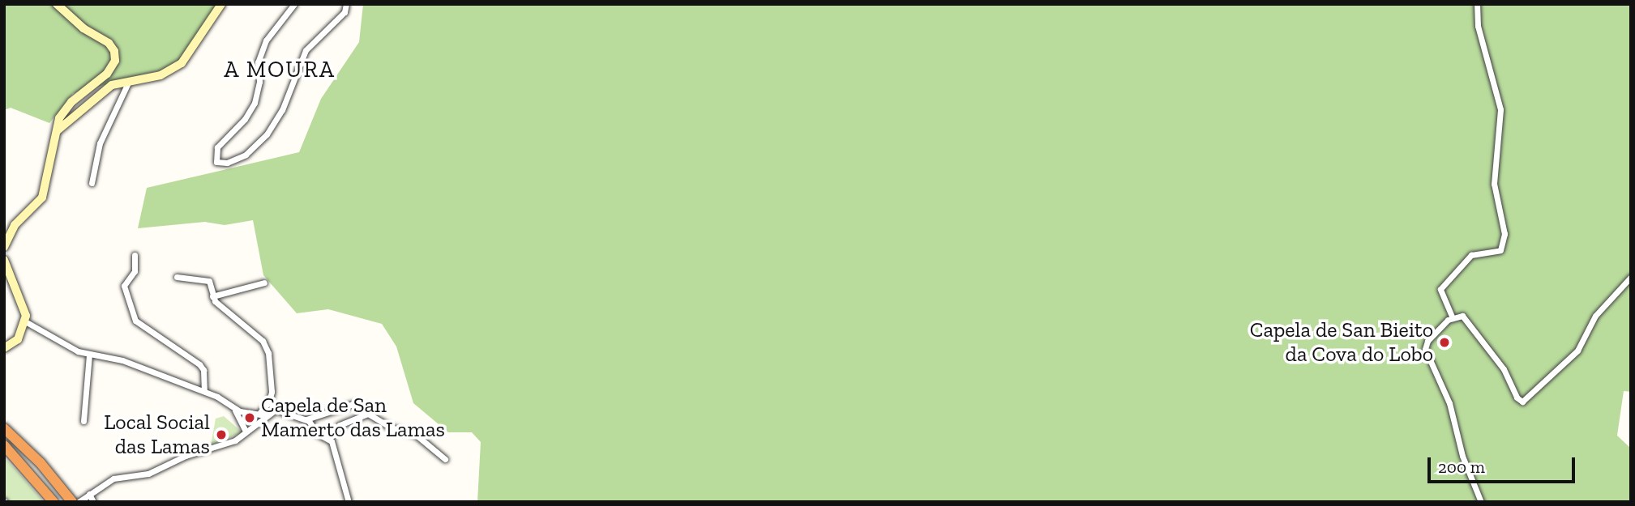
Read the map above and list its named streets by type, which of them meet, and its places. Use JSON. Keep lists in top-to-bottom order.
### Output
{
  "districts": ["A MOURA"],
  "places": ["Capela de San Bieito da Cova do Lobo", "Capela de San Mamerto das Lamas", "Local Social das Lamas"],
  "scale_bar": "200 m"
}
